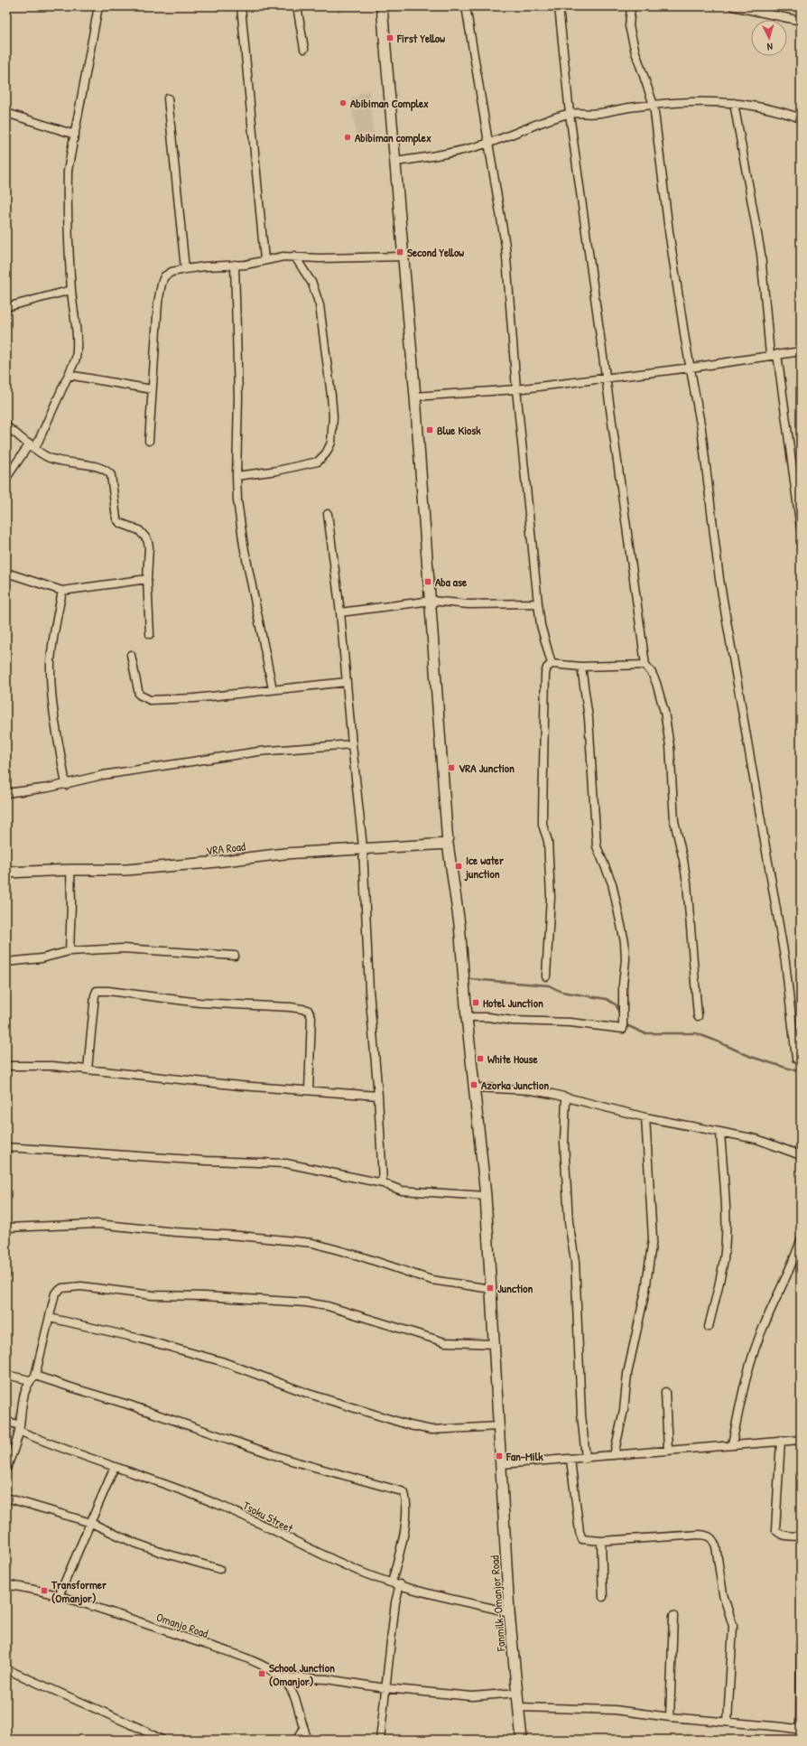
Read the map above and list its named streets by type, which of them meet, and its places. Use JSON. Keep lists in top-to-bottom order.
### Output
{
  "streets": {
    "street": [
      "VRA Road",
      "Tsoku Street",
      "Fanmilk-Omanjor Road",
      "Omanjo Road"
    ]
  },
  "crossings": [
    ["VRA Road", "Fanmilk-Omanjor Road"],
    ["Tsoku Street", "Fanmilk-Omanjor Road"]
  ],
  "places": {
    "transit": [
      "First Yellow",
      "Second Yellow",
      "Blue Kiosk",
      "Aba ase",
      "VRA Junction",
      "Ice water junction",
      "Hotel Junction",
      "White House",
      "Azorka Junction",
      "Junction",
      "Fan-Milk",
      "Transformer (Omanjor)",
      "School Junction (Omanjor)"
    ],
    "other": ["Abibiman Complex", "Abibiman complex"]
  },
  "north": "bottom"
}
